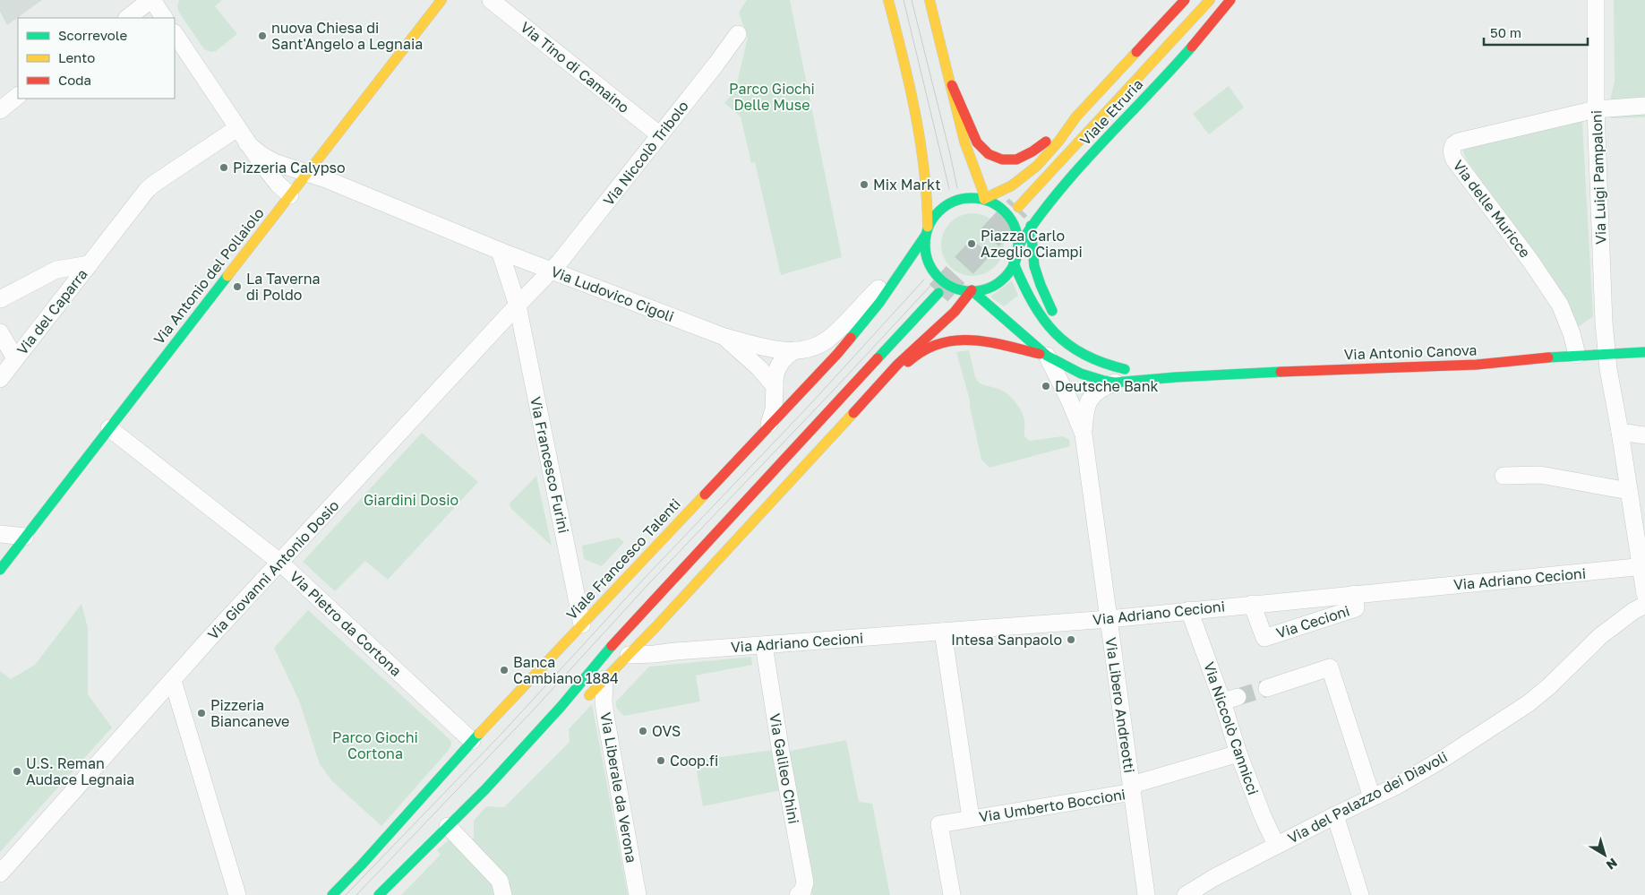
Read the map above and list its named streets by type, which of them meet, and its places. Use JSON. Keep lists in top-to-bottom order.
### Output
{
  "streets": {
    "main road": [
      "Viale Etruria",
      "Via Antonio del Pollaiolo",
      "Via Antonio Canova",
      "Viale Francesco Talenti"
    ],
    "street": [
      "Via Tino di Camaino",
      "Via Niccolò Tribolo",
      "Via Luigi Pampaloni",
      "Via delle Muricce",
      "Via Ludovico Cigoli",
      "Via del Caparra",
      "Via Francesco Furini",
      "Via Giovanni Antonio Dosio",
      "Via Adriano Cecioni",
      "Via Cecioni",
      "Via Pietro da Cortona",
      "Via Libero Andreotti",
      "Via Niccolò Cannicci",
      "Via Galileo Chini",
      "Via Liberale da Verona",
      "Via del Palazzo dei Diavoli",
      "Via Umberto Boccioni"
    ]
  },
  "crossings": [
    ["Via Tino di Camaino", "Via Niccolò Tribolo"],
    ["Viale Etruria", "Viale Francesco Talenti"],
    ["Via Niccolò Tribolo", "Via Ludovico Cigoli"],
    ["Via Niccolò Tribolo", "Via Giovanni Antonio Dosio"],
    ["Via Luigi Pampaloni", "Via delle Muricce"],
    ["Via Luigi Pampaloni", "Via Antonio Canova"],
    ["Via Luigi Pampaloni", "Via Adriano Cecioni"],
    ["Via delle Muricce", "Via Antonio Canova"],
    ["Via Antonio del Pollaiolo", "Via Ludovico Cigoli"],
    ["Via Antonio del Pollaiolo", "Via Pietro da Cortona"],
    ["Via Ludovico Cigoli", "Viale Francesco Talenti"],
    ["Via Ludovico Cigoli", "Via Giovanni Antonio Dosio"],
    ["Via Antonio Canova", "Via Libero Andreotti"],
    ["Via Francesco Furini", "Viale Francesco Talenti"],
    ["Via Francesco Furini", "Via Giovanni Antonio Dosio"],
    ["Viale Francesco Talenti", "Via Pietro da Cortona"],
    ["Via Giovanni Antonio Dosio", "Via Pietro da Cortona"],
    ["Via Adriano Cecioni", "Via Cecioni"],
    ["Via Adriano Cecioni", "Via Libero Andreotti"],
    ["Via Adriano Cecioni", "Via Niccolò Cannicci"],
    ["Via Adriano Cecioni", "Via Galileo Chini"],
    ["Via Libero Andreotti", "Via Umberto Boccioni"],
    ["Via Niccolò Cannicci", "Via del Palazzo dei Diavoli"],
    ["Via Niccolò Cannicci", "Via Umberto Boccioni"]
  ],
  "parks": ["Parco Giochi Delle Muse", "Giardini Dosio", "Parco Giochi Cortona"],
  "places": [
    "nuova Chiesa di Sant'Angelo a Legnaia",
    "Pizzeria Calypso",
    "Mix Markt",
    "Piazza Carlo Azeglio Ciampi",
    "La Taverna di Poldo",
    "Deutsche Bank",
    "Intesa Sanpaolo",
    "Banca Cambiano 1884",
    "Pizzeria Biancaneve",
    "OVS",
    "Coop.fi",
    "U.S. Reman Audace Legnaia"
  ],
  "legend": ["Scorrevole", "Lento", "Coda"],
  "scale_bar": "50 m",
  "north": "bottom right"
}
